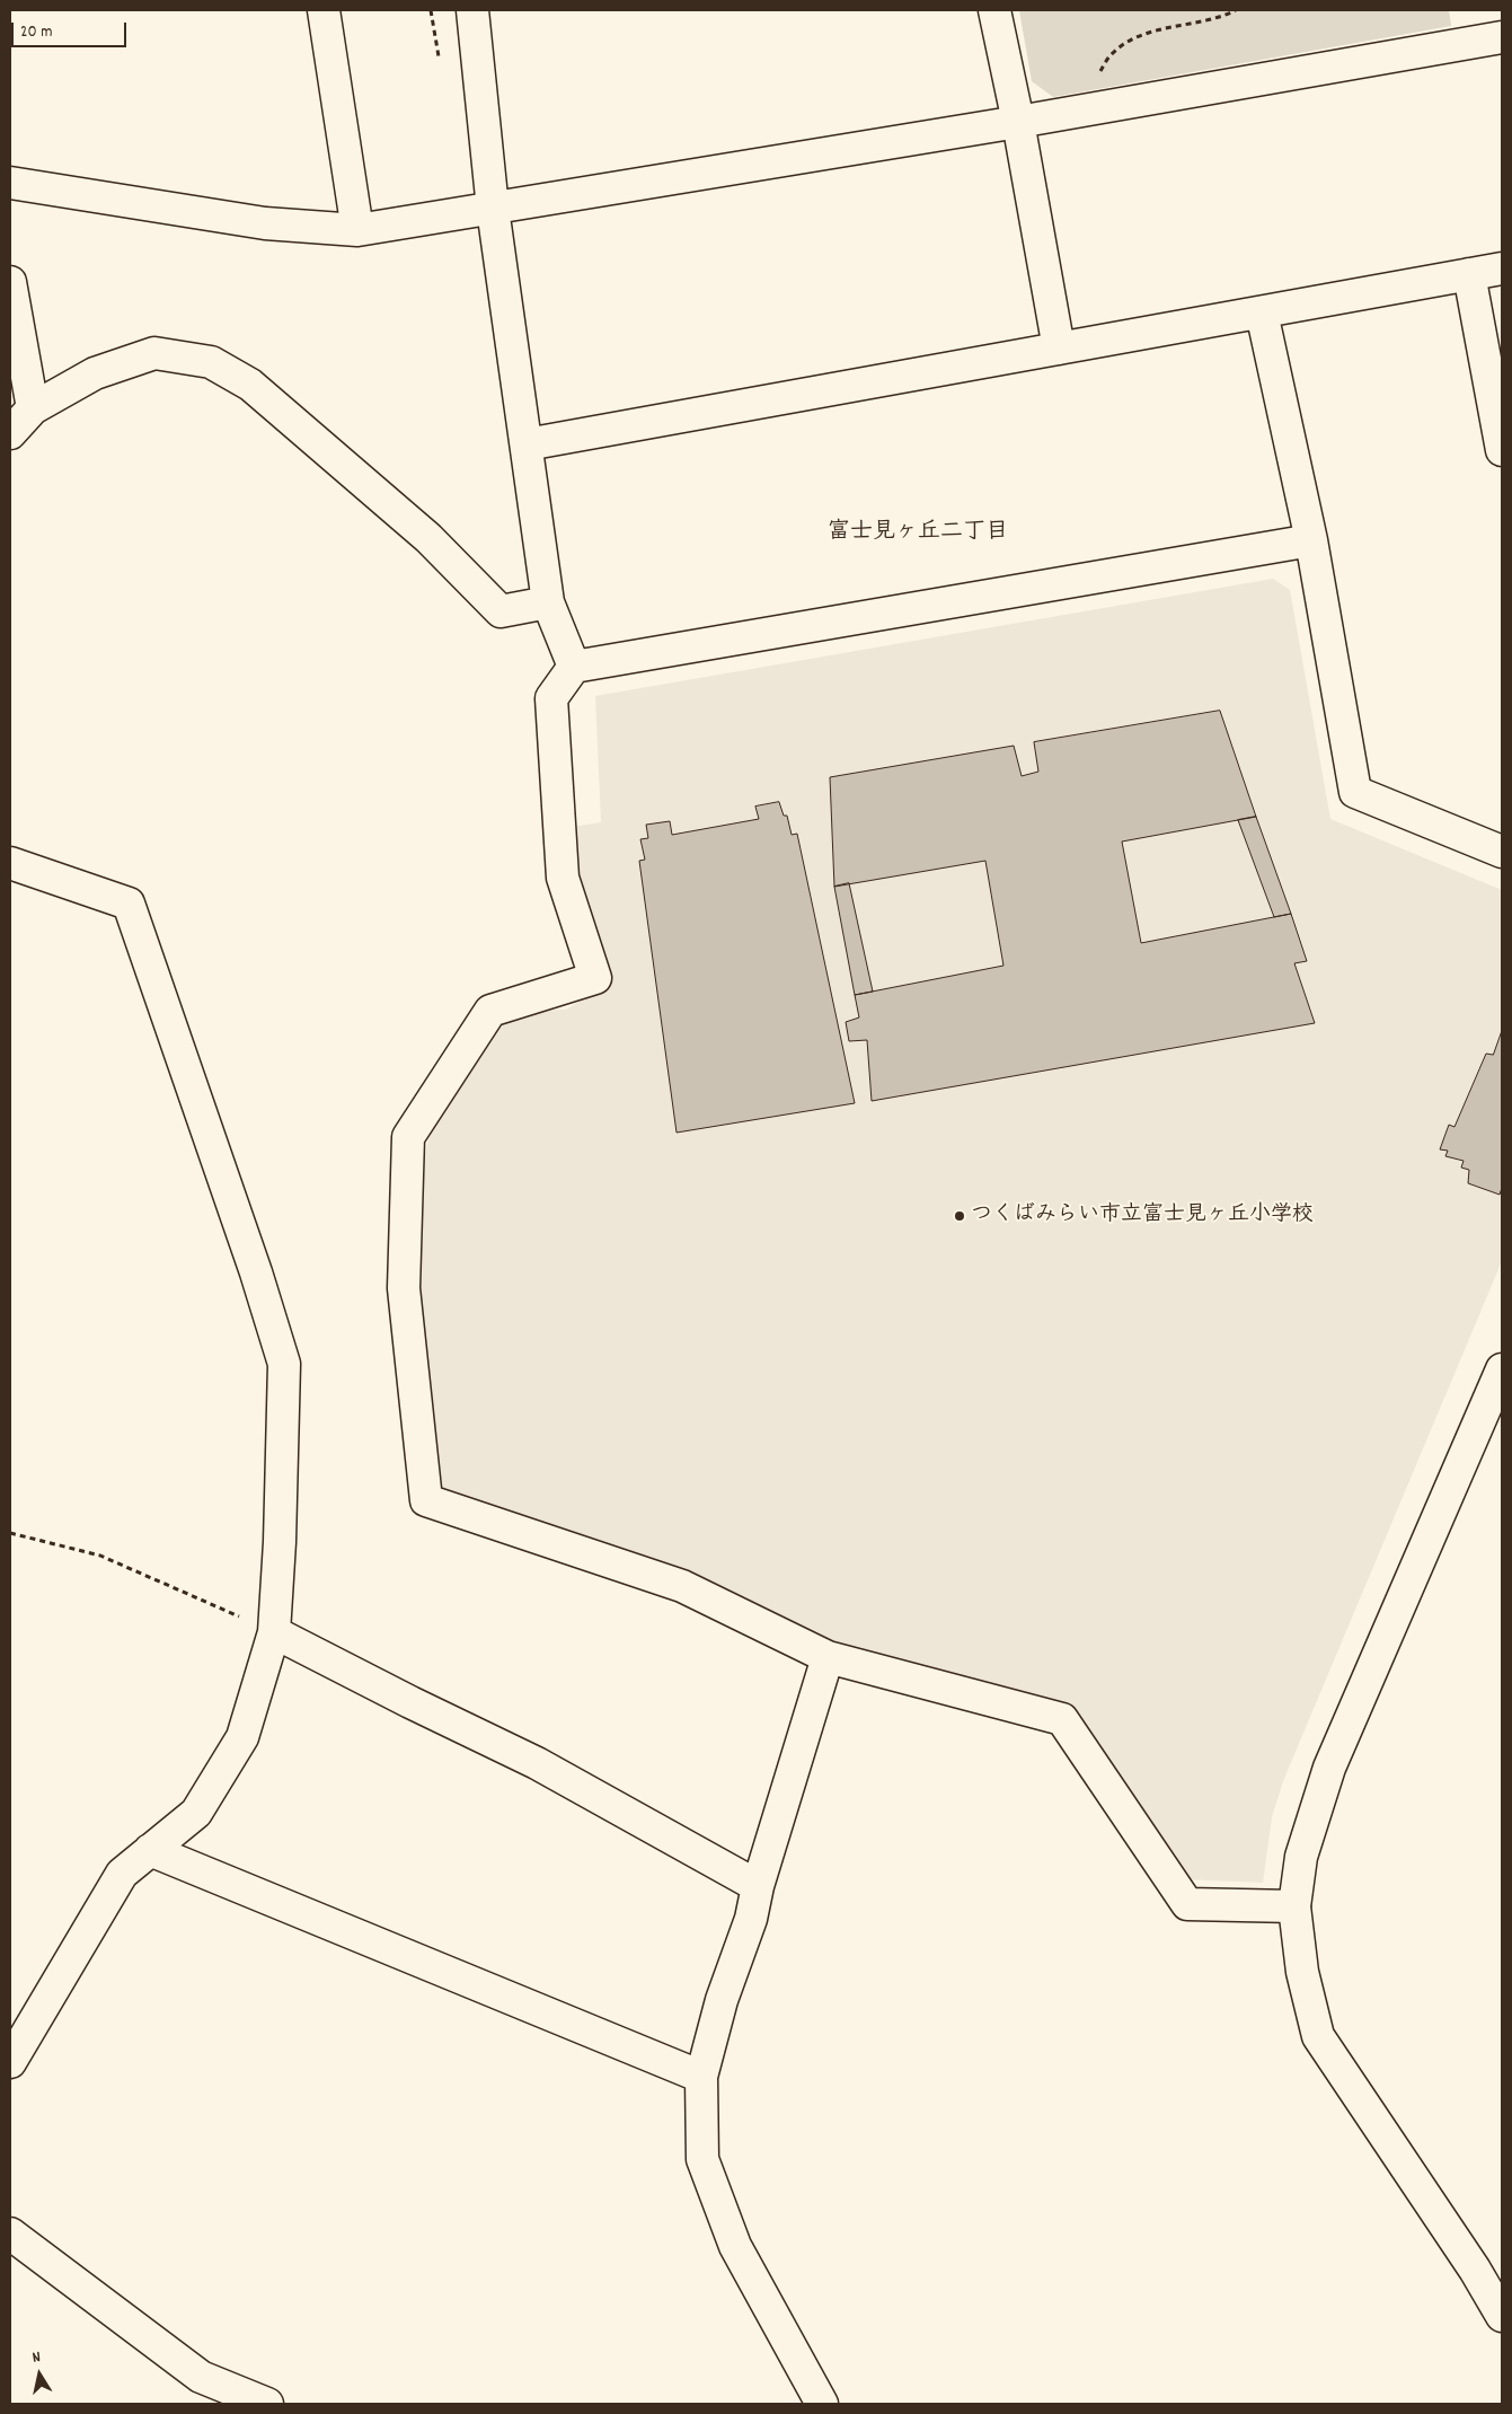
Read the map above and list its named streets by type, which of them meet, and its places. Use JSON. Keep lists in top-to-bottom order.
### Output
{
  "districts": ["富士見ヶ丘二丁目"],
  "places": ["つくばみらい市立富士見ヶ丘小学校"],
  "scale_bar": "20 m",
  "north": "top"
}
